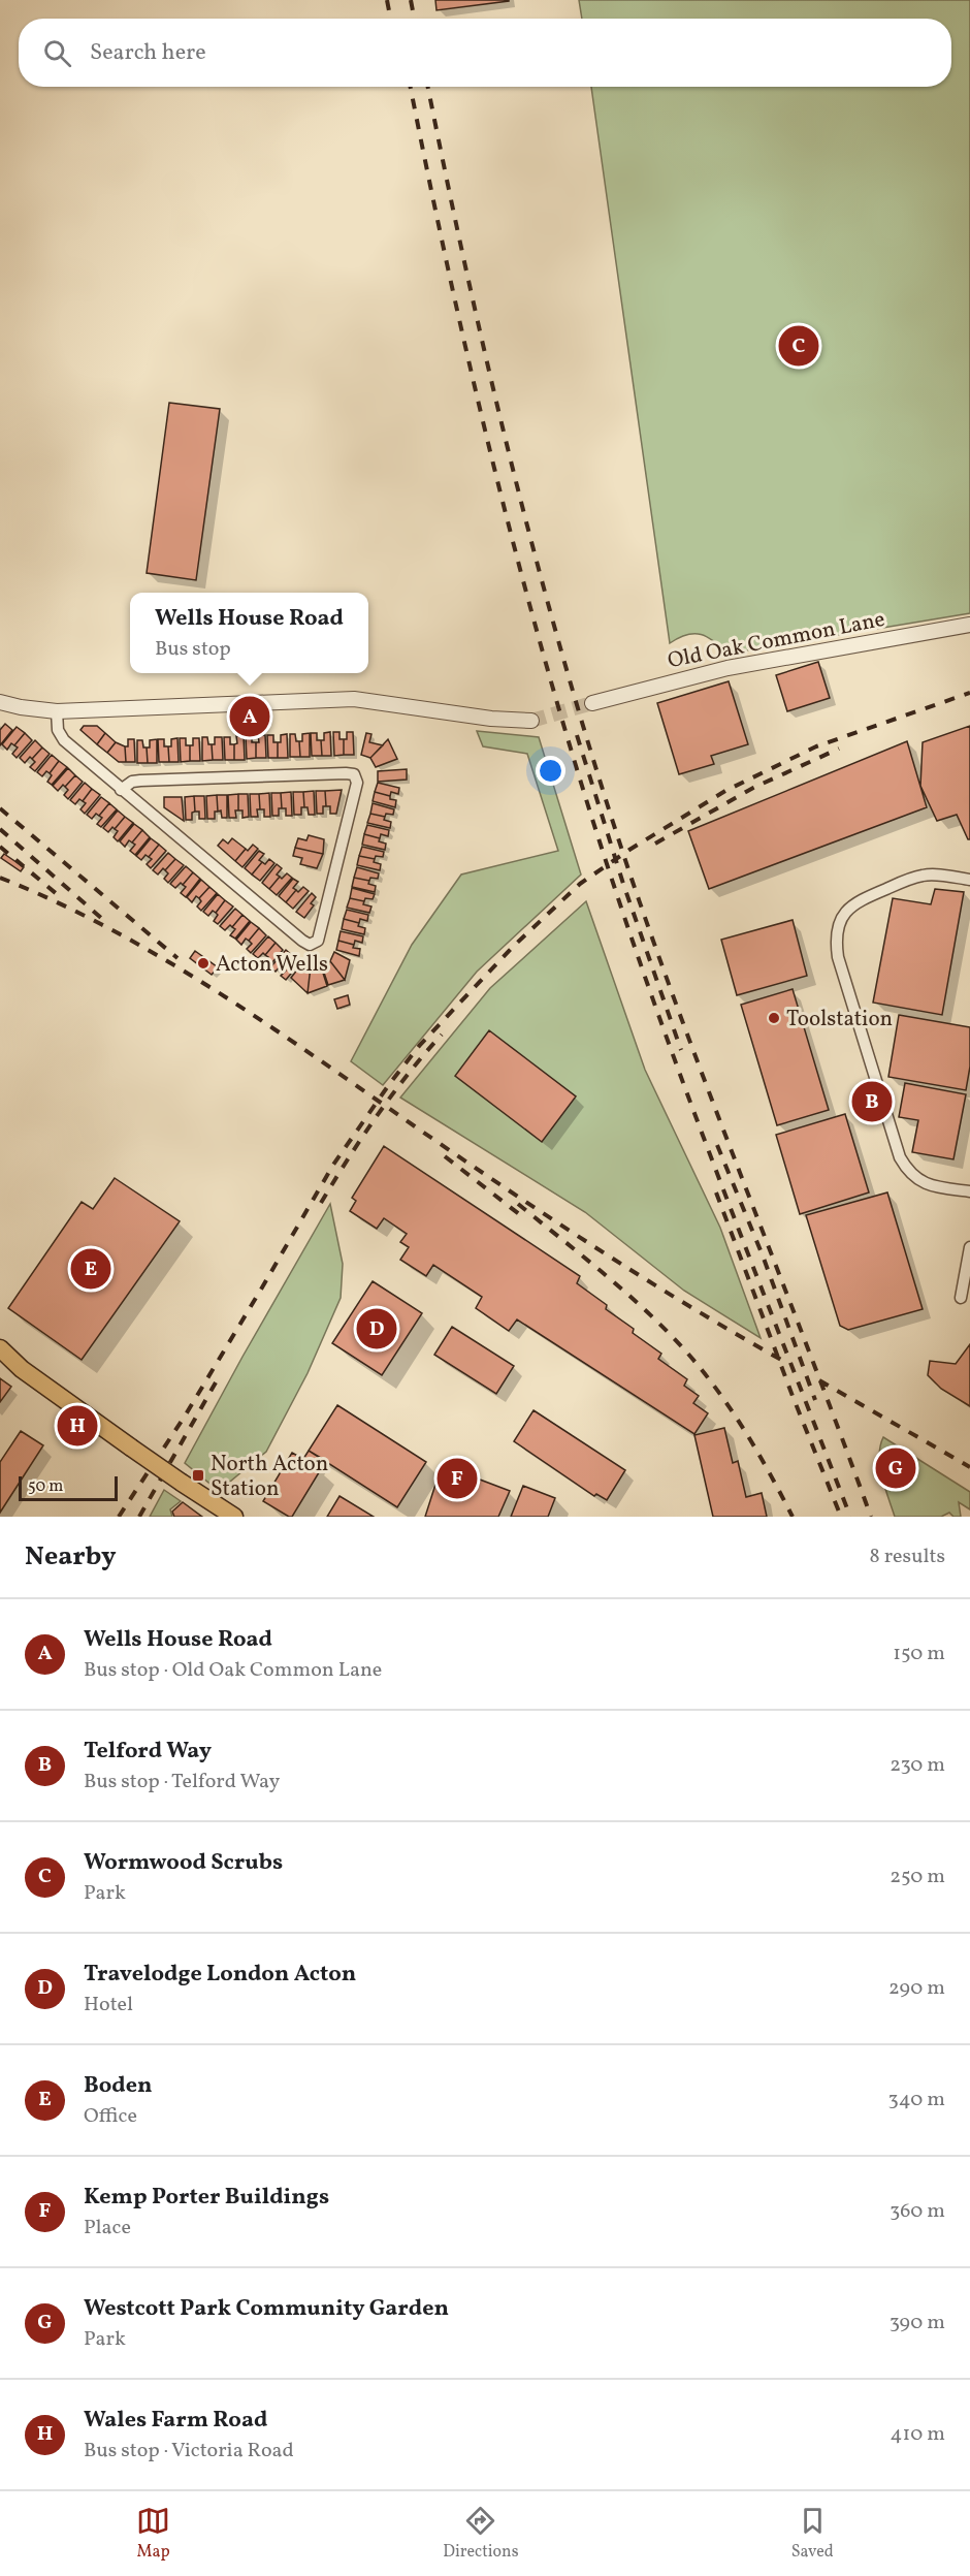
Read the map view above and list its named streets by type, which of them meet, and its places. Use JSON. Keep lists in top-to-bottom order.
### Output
{
  "streets": {
    "street": ["Old Oak Common Lane"]
  },
  "places": {
    "other": ["Acton Wells", "Toolstation"],
    "transit": ["North Acton Station"]
  },
  "scale_bar": "50 m",
  "page": {
    "search": "Search here",
    "pins": [
      "C",
      "A",
      "B",
      "E",
      "D",
      "H",
      "G",
      "F"
    ],
    "popup": ["Wells House Road", "Bus stop"],
    "scale": "50 m",
    "heading": ["Nearby", "8 results"],
    "list": [
      {
        "mark": "A",
        "name": "Wells House Road",
        "note": "Bus stop · Old Oak Common Lane",
        "value": "150 m"
      },
      {
        "mark": "B",
        "name": "Telford Way",
        "note": "Bus stop · Telford Way",
        "value": "230 m"
      },
      {
        "mark": "C",
        "name": "Wormwood Scrubs",
        "note": "Park",
        "value": "250 m"
      },
      {
        "mark": "D",
        "name": "Travelodge London Acton",
        "note": "Hotel",
        "value": "290 m"
      },
      {
        "mark": "E",
        "name": "Boden",
        "note": "Office",
        "value": "340 m"
      },
      {
        "mark": "F",
        "name": "Kemp Porter Buildings",
        "note": "Place",
        "value": "360 m"
      },
      {
        "mark": "G",
        "name": "Westcott Park Community Garden",
        "note": "Park",
        "value": "390 m"
      },
      {
        "mark": "H",
        "name": "Wales Farm Road",
        "note": "Bus stop · Victoria Road",
        "value": "410 m"
      }
    ],
    "nav": ["Map", "Directions", "Saved"]
  }
}
